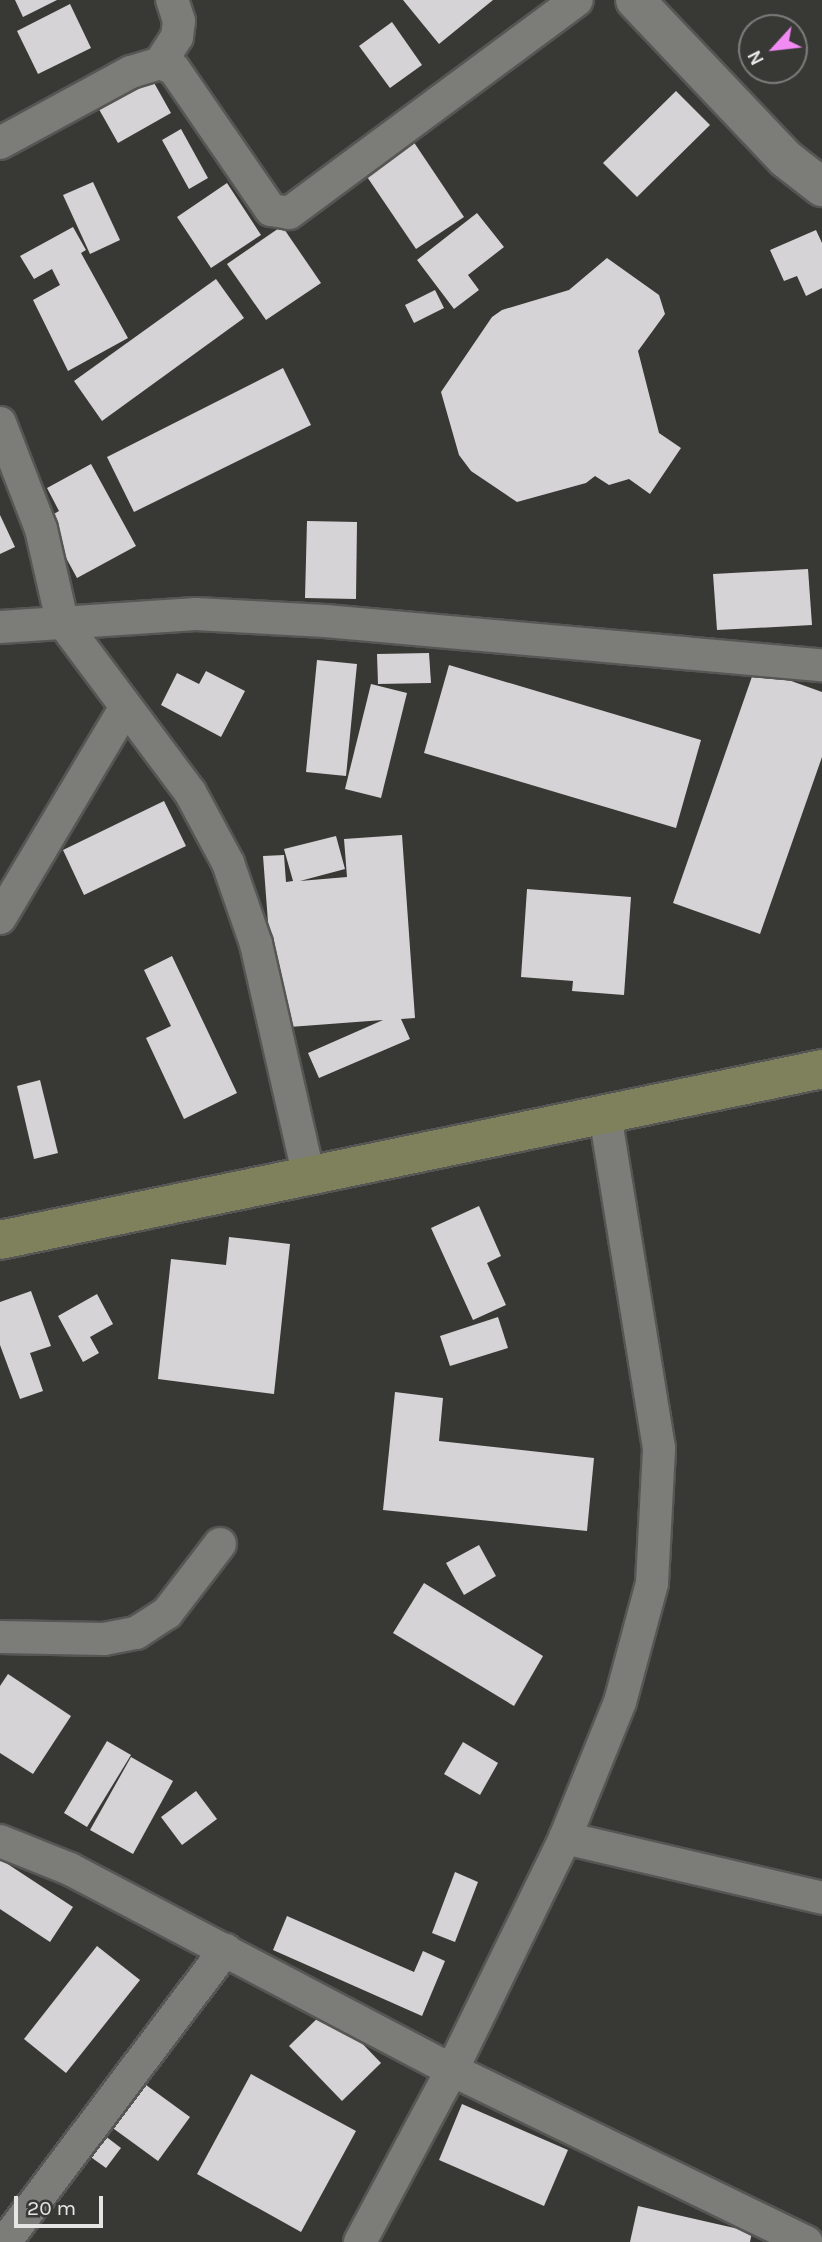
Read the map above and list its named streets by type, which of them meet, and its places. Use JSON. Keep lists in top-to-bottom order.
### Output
{
  "scale_bar": "20 m",
  "north": "bottom left"
}
